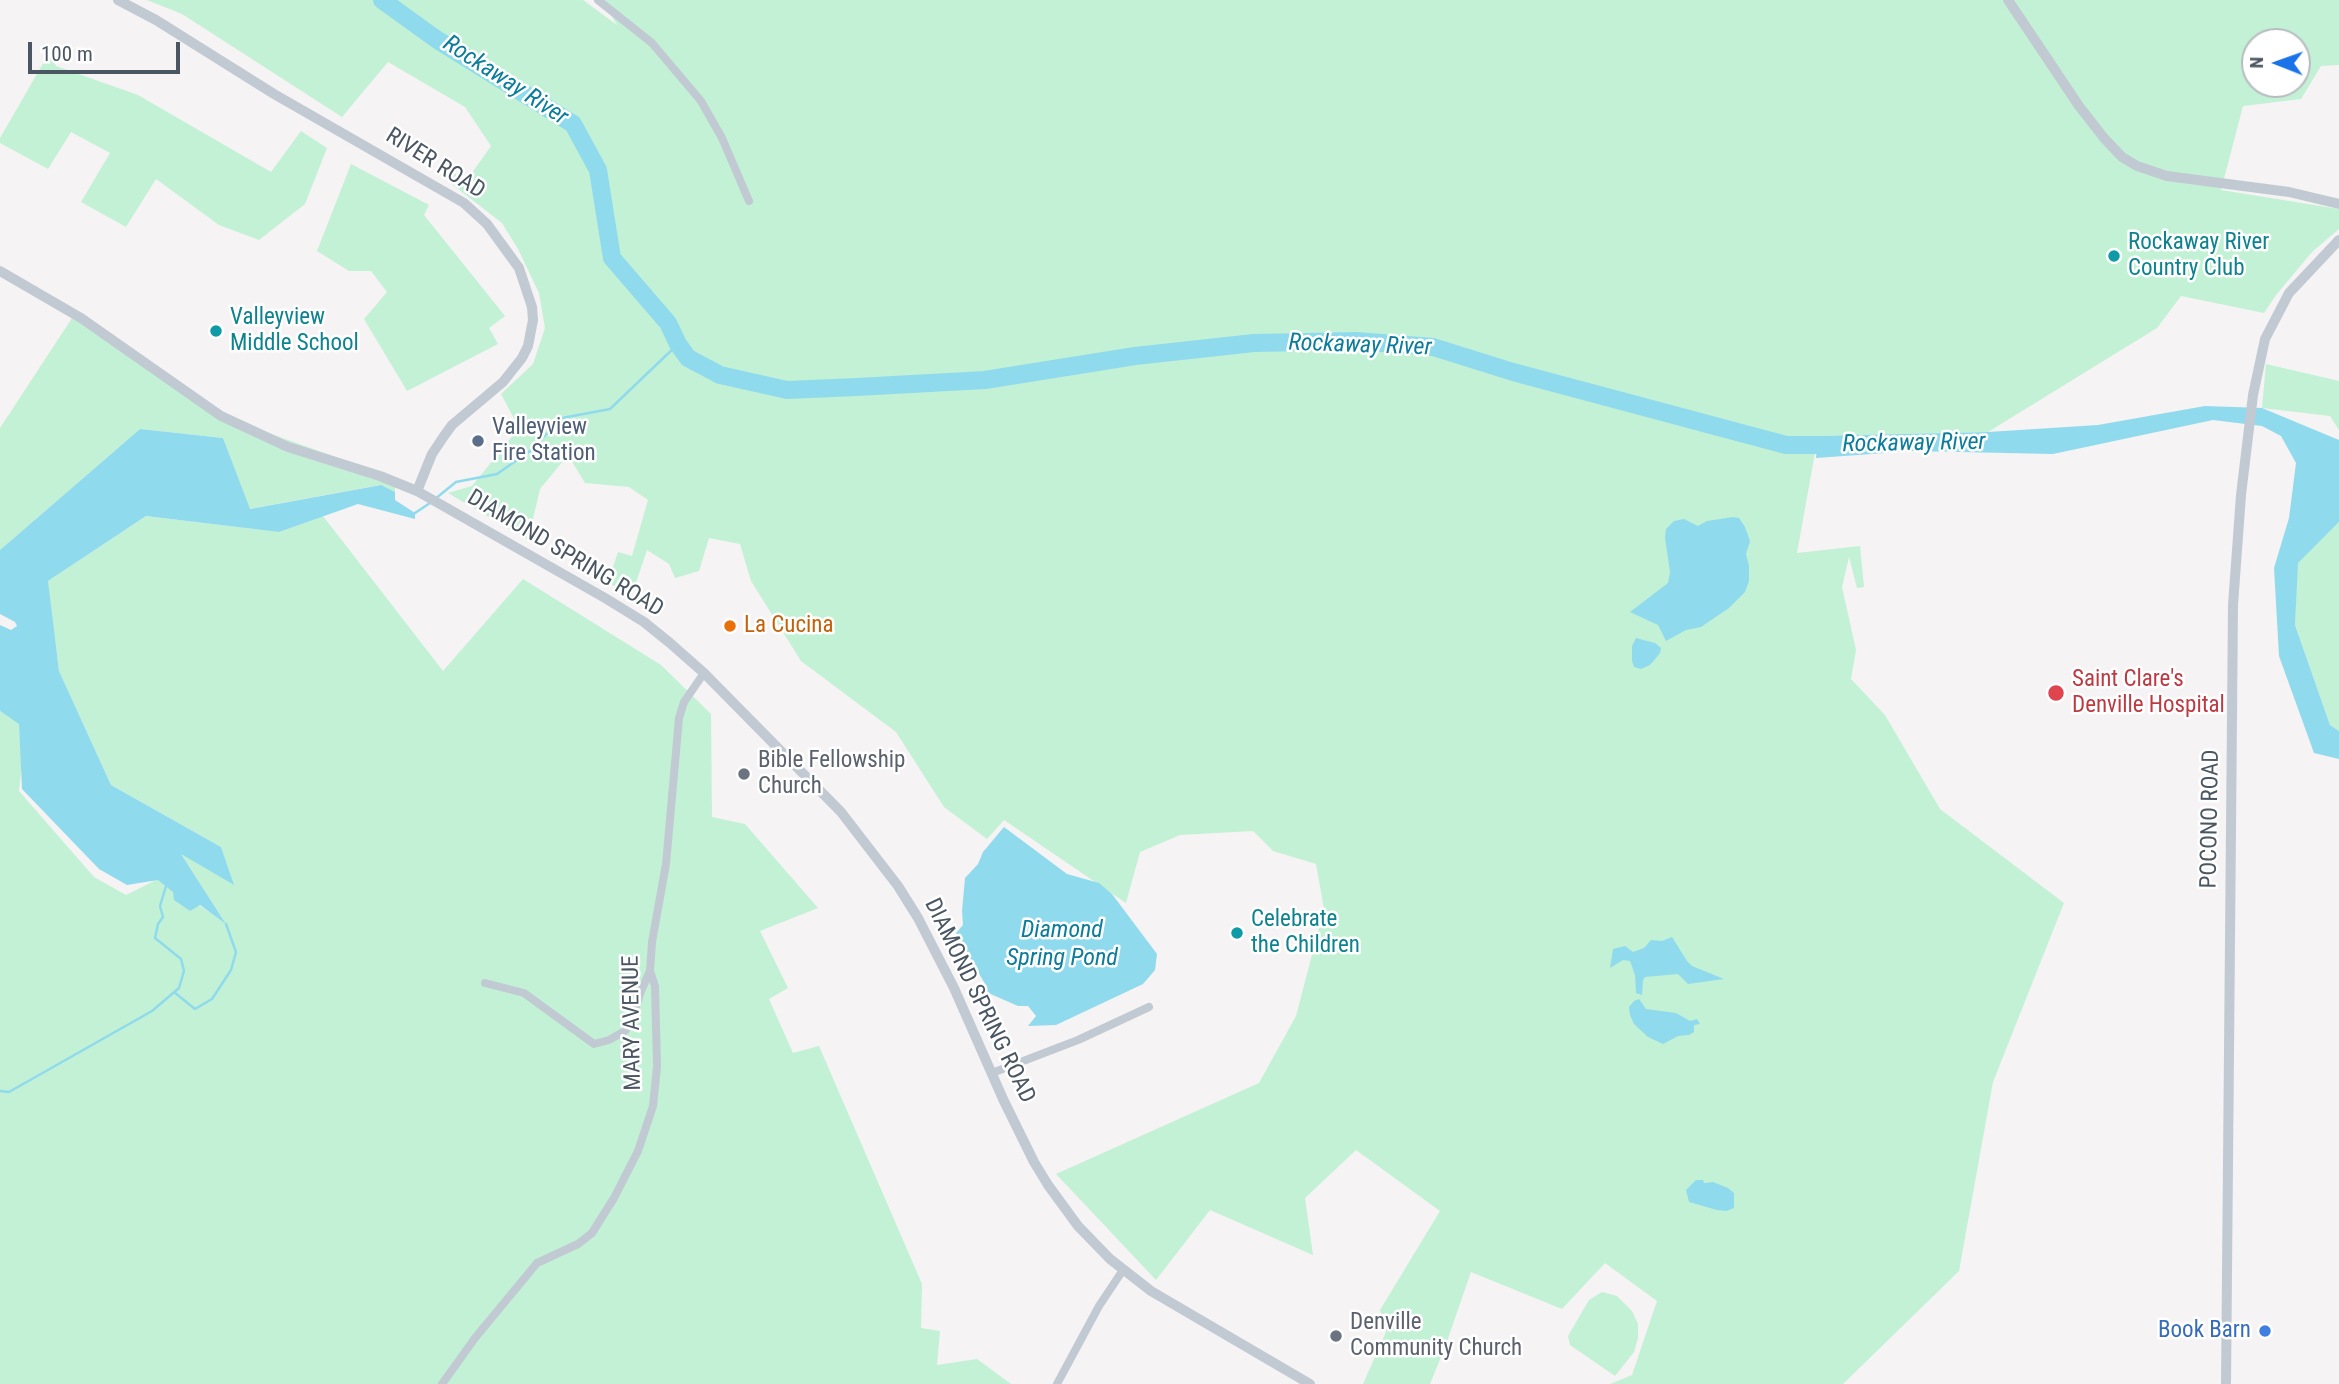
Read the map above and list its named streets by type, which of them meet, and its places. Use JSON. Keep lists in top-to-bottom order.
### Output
{
  "streets": {
    "street": [
      "RIVER ROAD",
      "DIAMOND SPRING ROAD",
      "POCONO ROAD",
      "MARY AVENUE"
    ]
  },
  "crossings": [
    ["RIVER ROAD", "DIAMOND SPRING ROAD"],
    ["DIAMOND SPRING ROAD", "MARY AVENUE"]
  ],
  "water": ["Rockaway River", "Diamond Spring Pond"],
  "places": [
    "Rockaway River Country Club",
    "Valleyview Middle School",
    "Valleyview Fire Station",
    "La Cucina",
    "Saint Clare's Denville Hospital",
    "Bible Fellowship Church",
    "Celebrate the Children",
    "Book Barn",
    "Denville Community Church"
  ],
  "scale_bar": "100 m",
  "north": "left"
}
